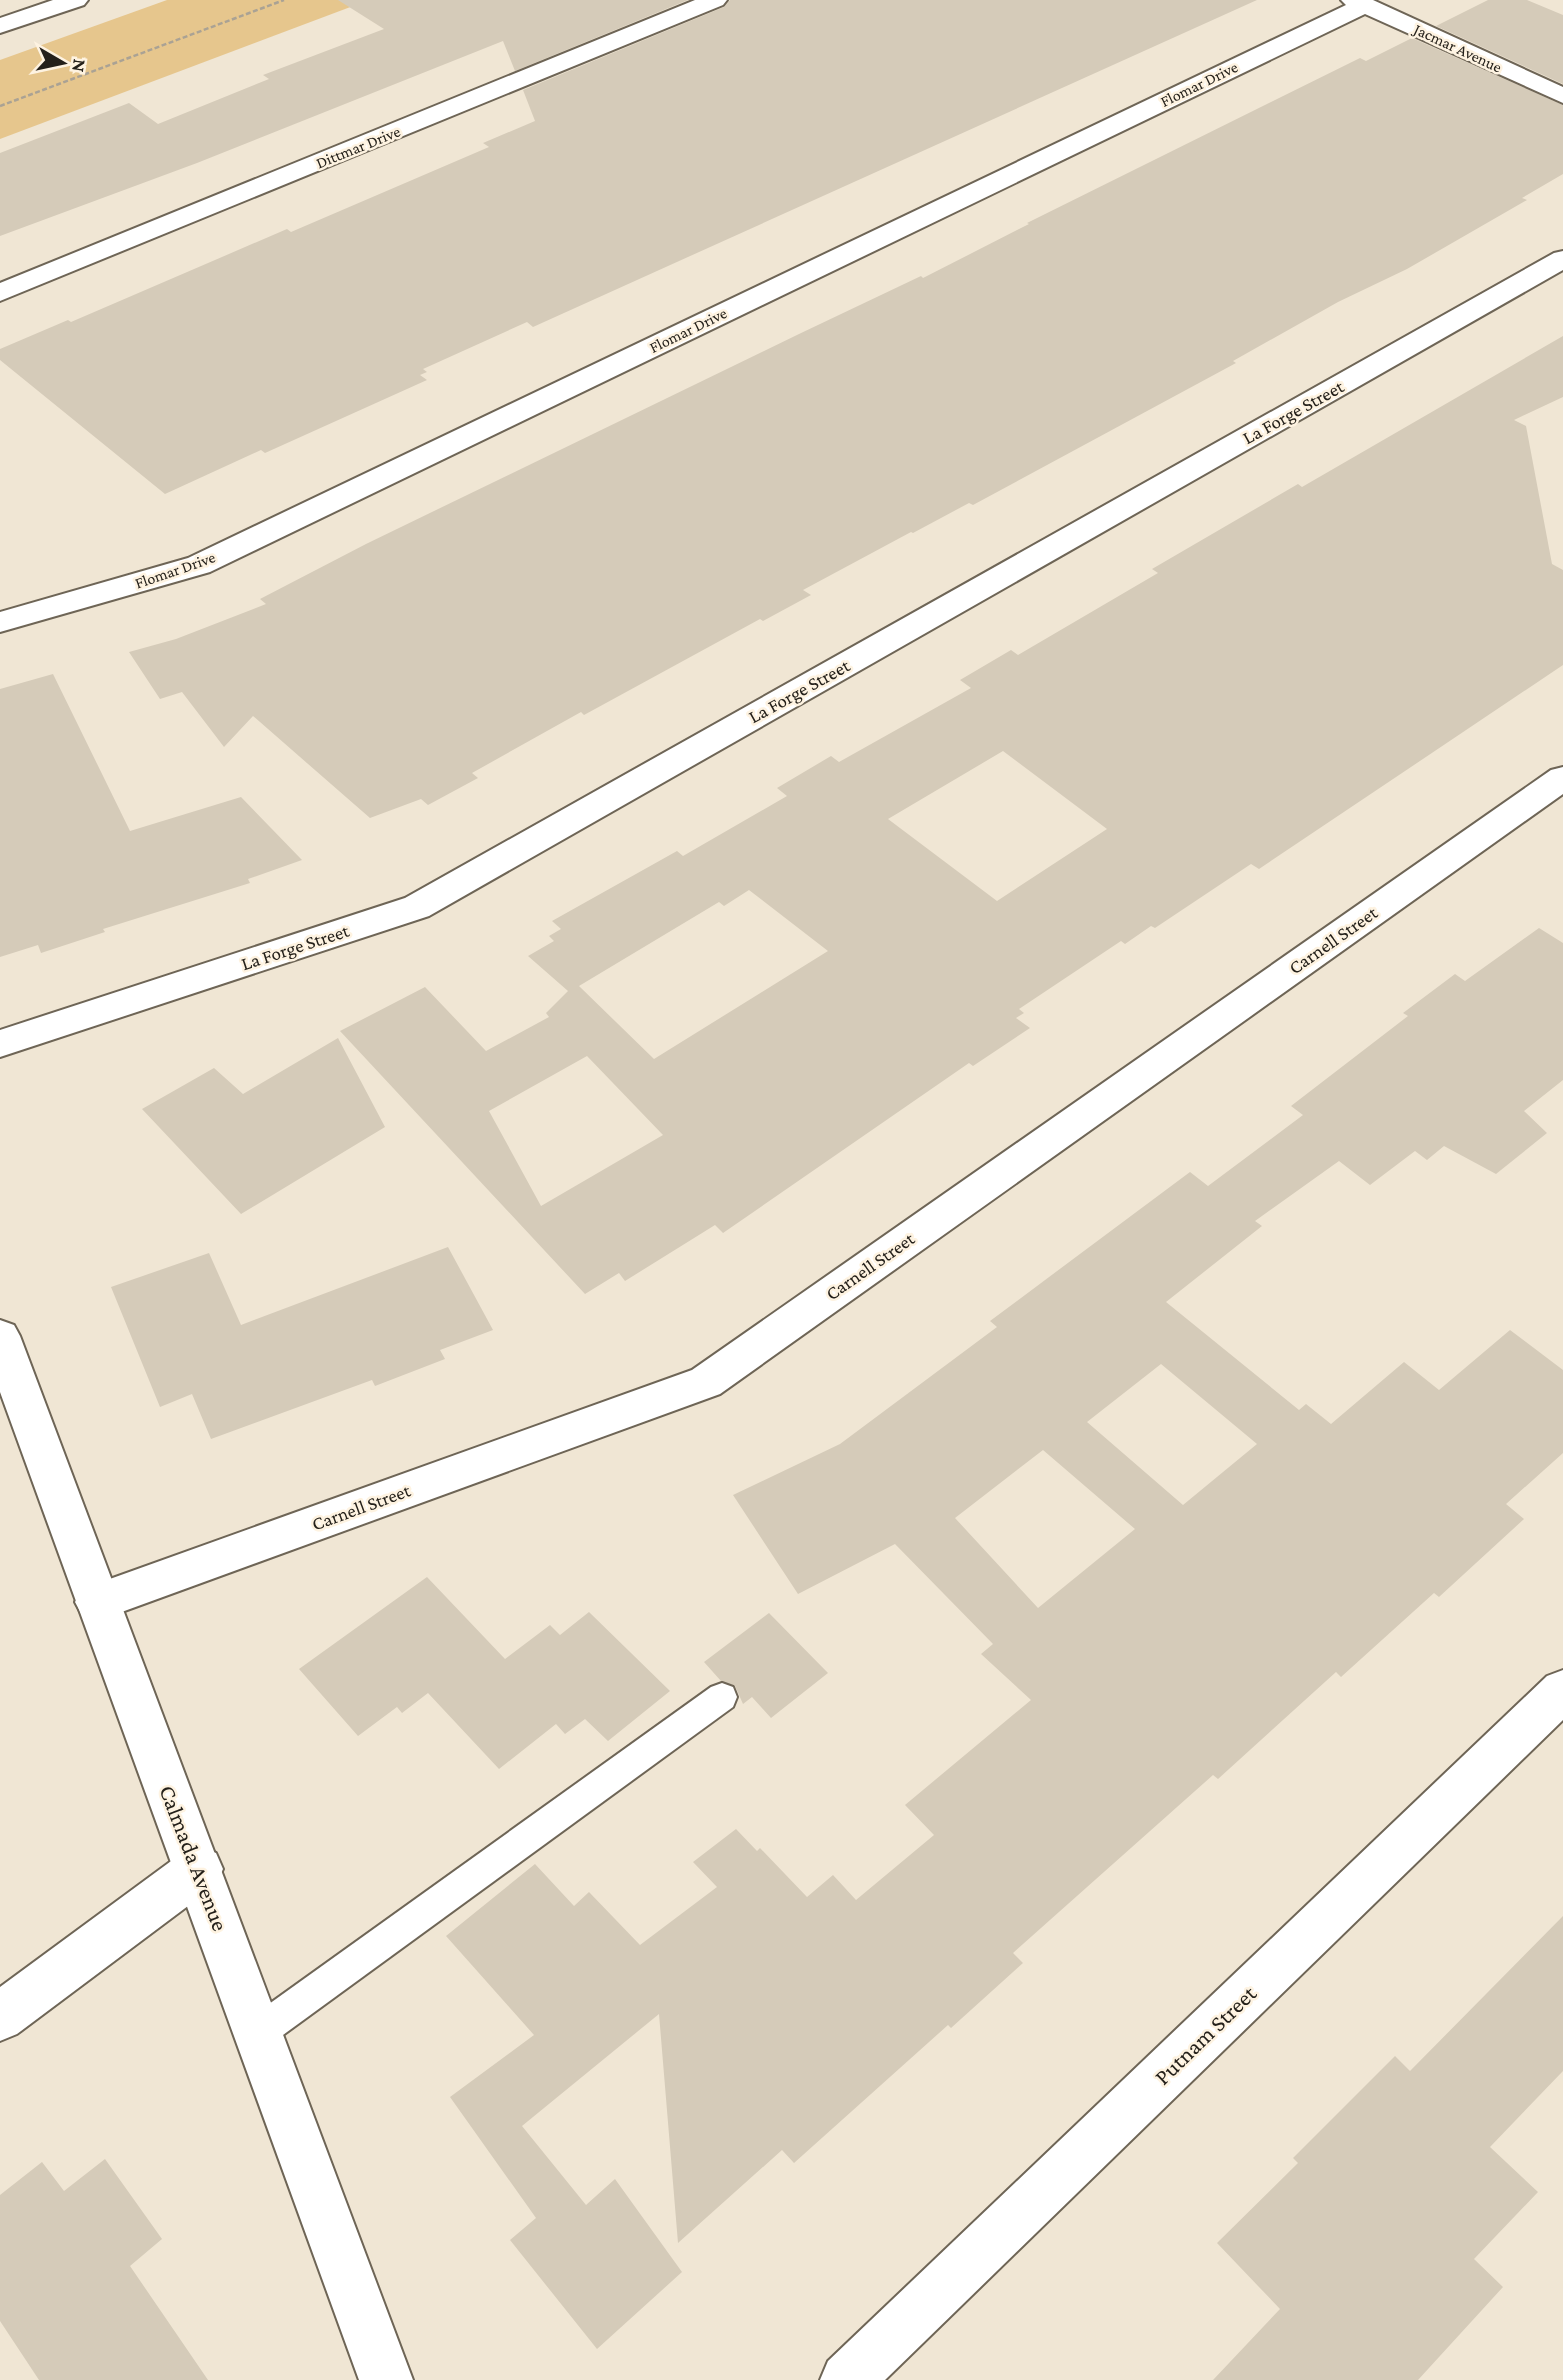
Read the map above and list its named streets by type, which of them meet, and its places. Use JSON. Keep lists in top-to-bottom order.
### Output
{
  "streets": {
    "street": [
      "Jacmar Avenue",
      "Flomar Drive",
      "Dittmar Drive",
      "La Forge Street",
      "Carnell Street",
      "Calmada Avenue",
      "Putnam Street"
    ]
  },
  "crossings": [
    ["Jacmar Avenue", "Flomar Drive"],
    ["Carnell Street", "Calmada Avenue"]
  ],
  "north": "right"
}
